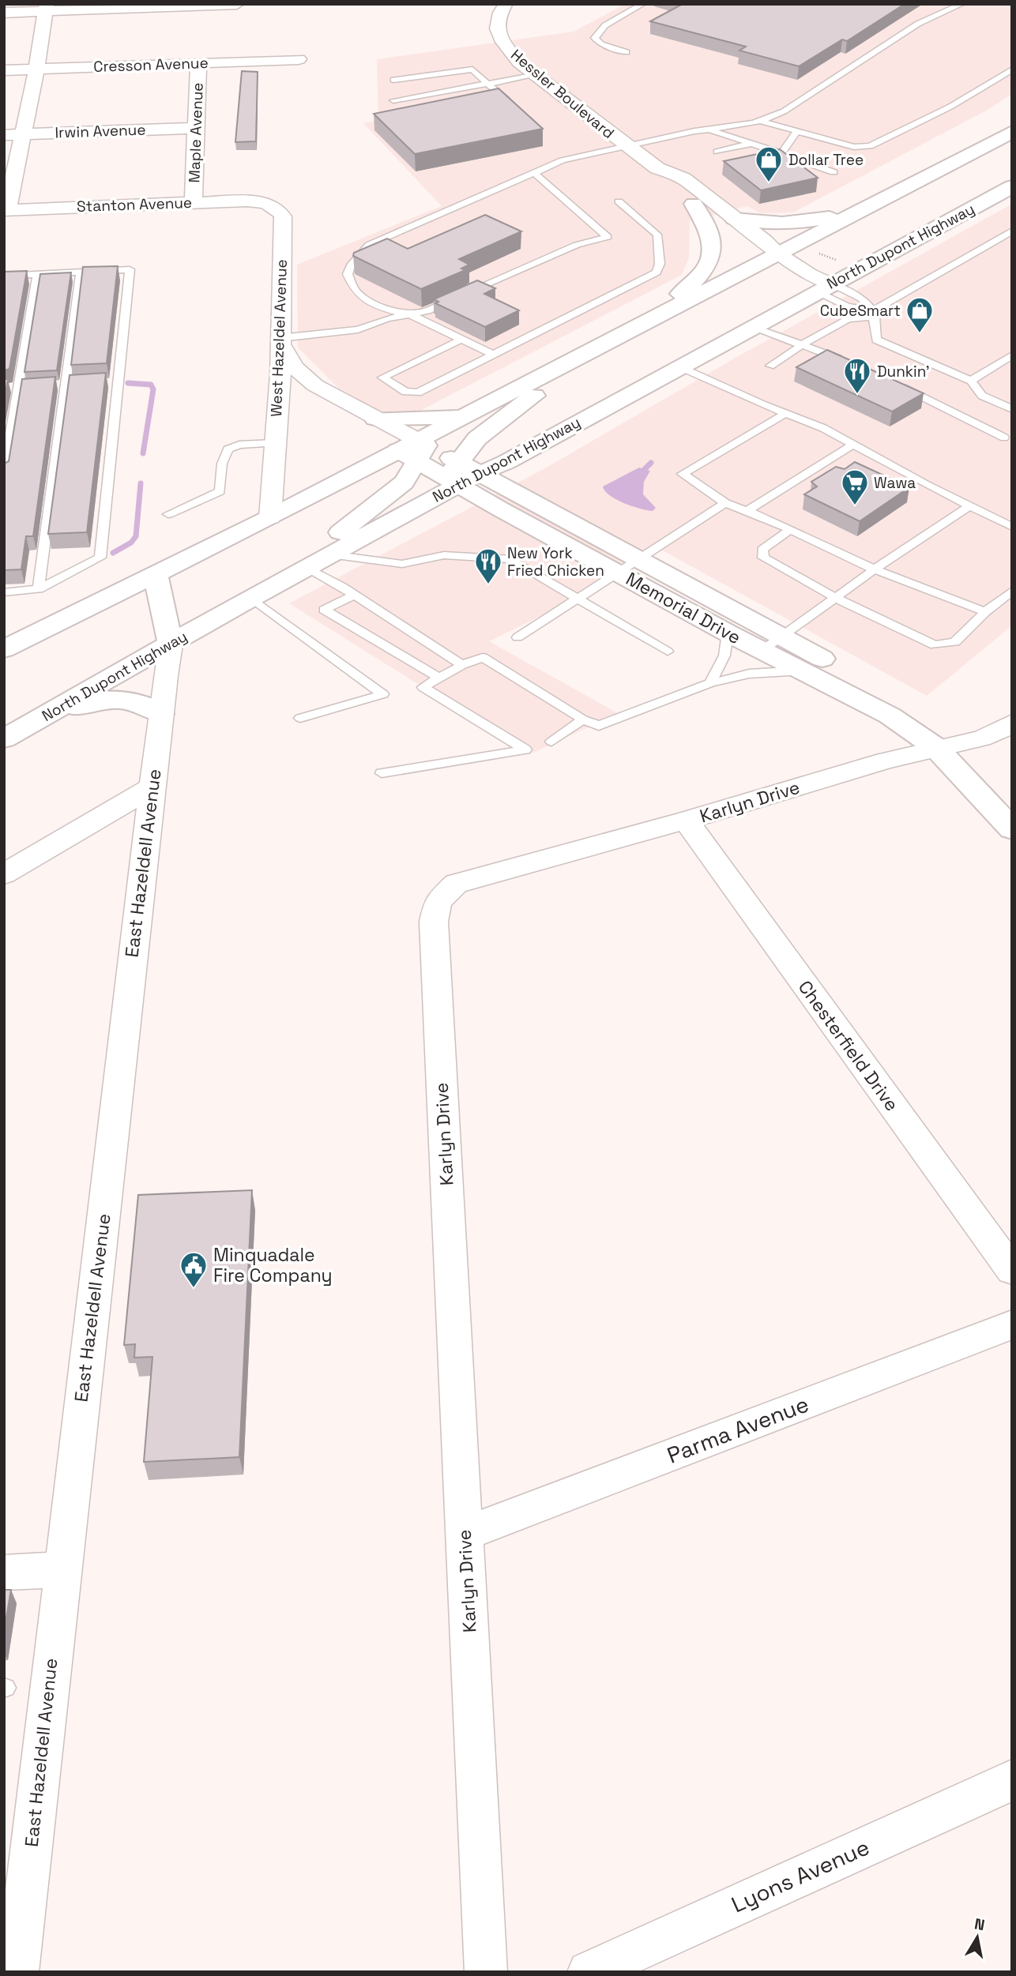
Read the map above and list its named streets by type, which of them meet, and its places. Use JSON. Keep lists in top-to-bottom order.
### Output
{
  "streets": {
    "main road": ["North Dupont Highway", "Memorial Drive"],
    "street": [
      "Cresson Avenue",
      "Hessler Boulevard",
      "Irwin Avenue",
      "Maple Avenue",
      "Stanton Avenue",
      "West Hazeldel Avenue",
      "Karlyn Drive",
      "East Hazeldell Avenue",
      "Chesterfield Drive",
      "Parma Avenue",
      "Lyons Avenue"
    ]
  },
  "crossings": [
    ["Cresson Avenue", "Maple Avenue"],
    ["Hessler Boulevard", "North Dupont Highway"],
    ["Irwin Avenue", "Maple Avenue"],
    ["Maple Avenue", "Stanton Avenue"],
    ["Stanton Avenue", "West Hazeldel Avenue"],
    ["North Dupont Highway", "Memorial Drive"],
    ["North Dupont Highway", "East Hazeldell Avenue"],
    ["West Hazeldel Avenue", "Memorial Drive"],
    ["Memorial Drive", "Karlyn Drive"],
    ["Karlyn Drive", "Chesterfield Drive"],
    ["Karlyn Drive", "Parma Avenue"]
  ],
  "places": {
    "shop": ["Dollar Tree", "CubeSmart"],
    "restaurant": ["Dunkin'", "New York Fried Chicken"],
    "supermarket": ["Wawa"],
    "public building": ["Minquadale Fire Company"]
  },
  "north": "top"
}
